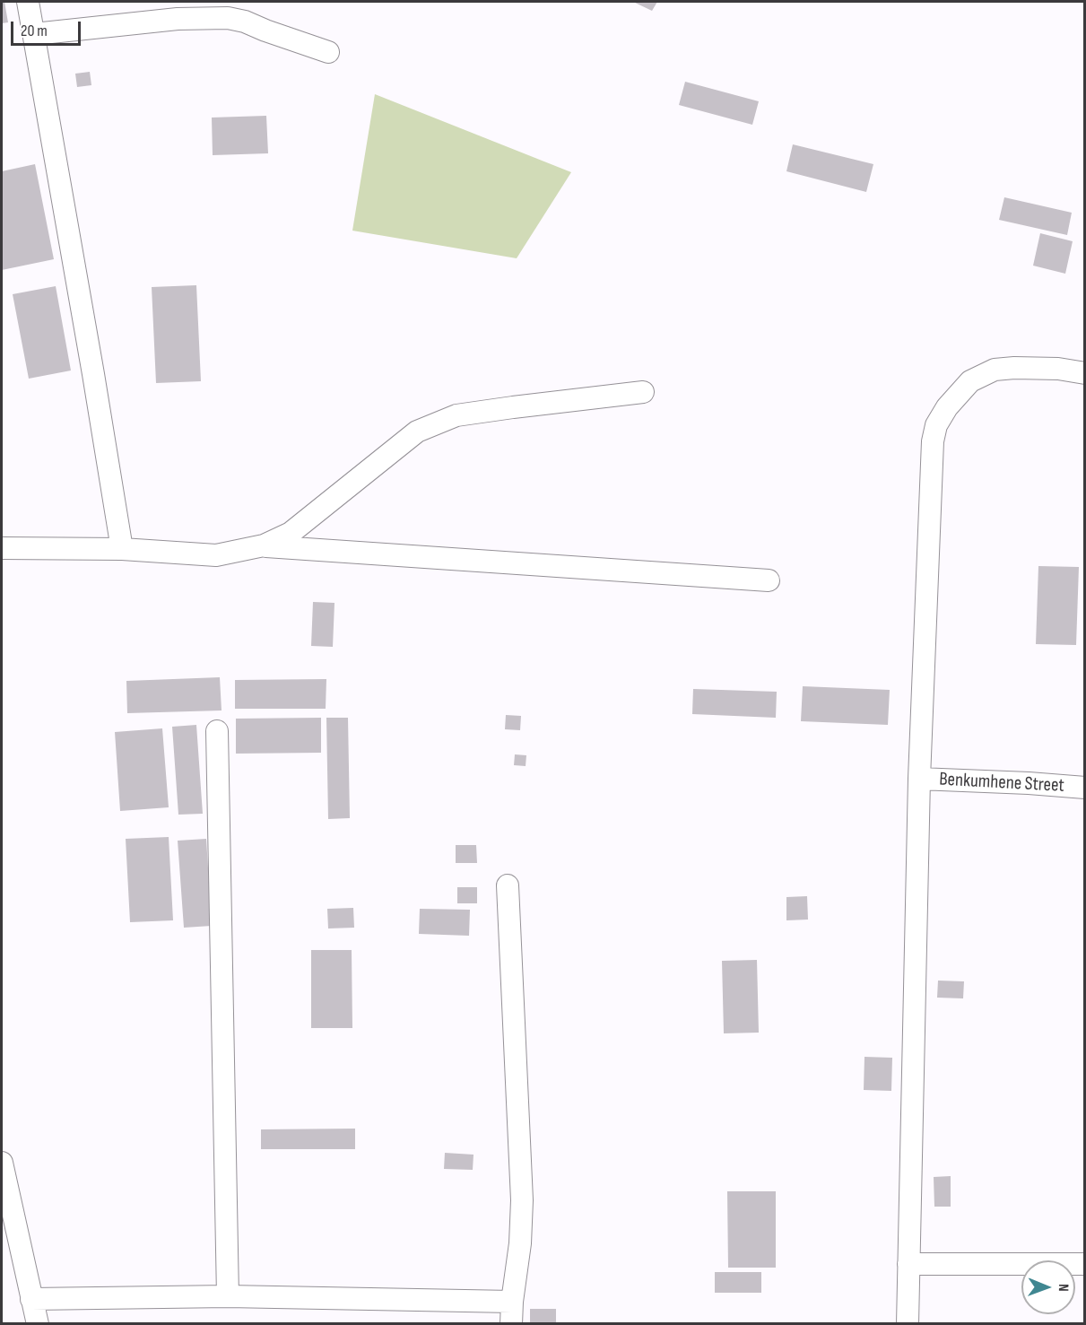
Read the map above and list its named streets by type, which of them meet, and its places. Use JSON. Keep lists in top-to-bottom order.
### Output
{
  "streets": {
    "street": ["Benkumhene Street"]
  },
  "scale_bar": "20 m",
  "north": "right"
}
